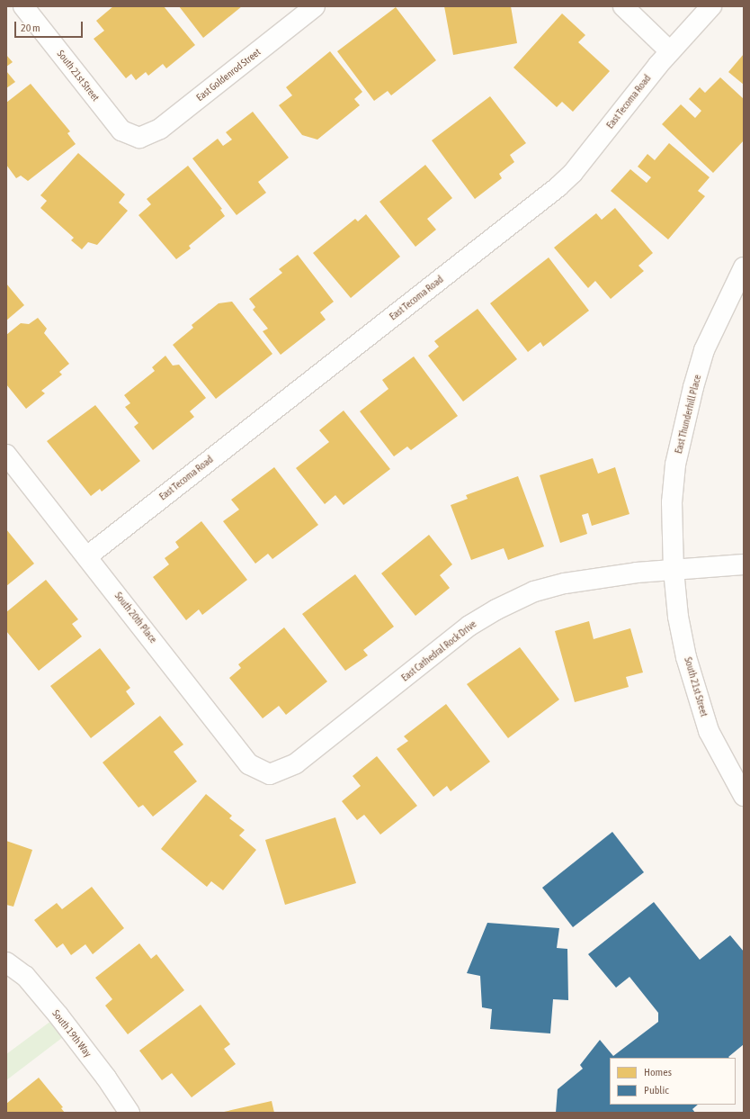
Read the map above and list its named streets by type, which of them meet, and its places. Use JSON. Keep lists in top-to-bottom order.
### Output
{
  "streets": {
    "street": [
      "East Goldenrod Street",
      "South 21st Street",
      "East Tecoma Road",
      "East Thunderhill Place",
      "South 20th Place",
      "East Cathedral Rock Drive",
      "South 19th Way"
    ]
  },
  "crossings": [
    ["East Goldenrod Street", "South 21st Street"],
    ["South 21st Street", "East Thunderhill Place"],
    ["South 21st Street", "East Cathedral Rock Drive"],
    ["East Tecoma Road", "South 20th Place"],
    ["East Thunderhill Place", "East Cathedral Rock Drive"],
    ["South 20th Place", "East Cathedral Rock Drive"]
  ],
  "legend": ["Homes", "Public"],
  "scale_bar": "20 m"
}
